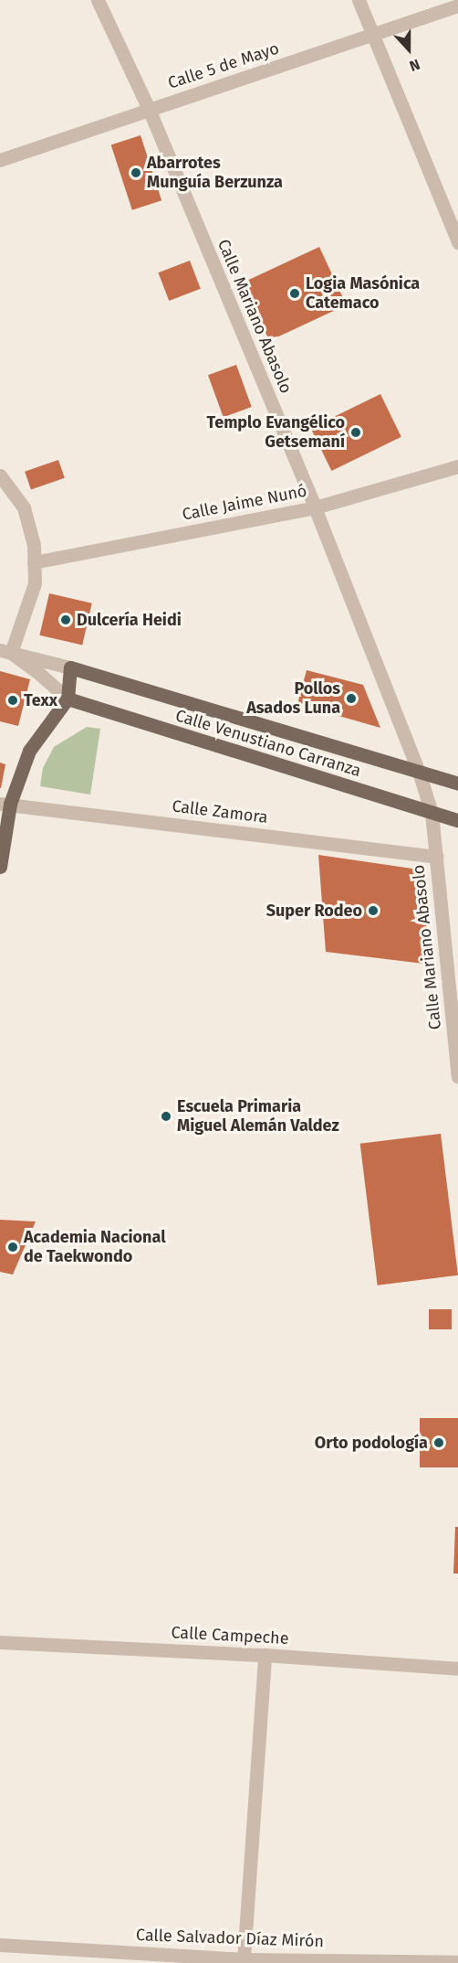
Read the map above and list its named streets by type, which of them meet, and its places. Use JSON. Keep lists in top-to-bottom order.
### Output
{
  "streets": {
    "main road": ["Calle Venustiano Carranza"],
    "street": [
      "Calle 5 de Mayo",
      "Calle Mariano Abasolo",
      "Calle Jaime Nunó",
      "Calle Zamora",
      "Calle Campeche",
      "Calle Salvador Díaz Mirón"
    ]
  },
  "crossings": [
    ["Calle 5 de Mayo", "Calle Mariano Abasolo"],
    ["Calle Mariano Abasolo", "Calle Jaime Nunó"],
    ["Calle Mariano Abasolo", "Calle Venustiano Carranza"],
    ["Calle Mariano Abasolo", "Calle Zamora"]
  ],
  "places": [
    "Abarrotes Munguía Berzunza",
    "Logia Masónica Catemaco",
    "Templo Evangélico Getsemaní",
    "Dulcería Heidi",
    "Pollos Asados Luna",
    "Texx",
    "Super Rodeo",
    "Escuela Primaria Miguel Alemán Valdez",
    "Academia Nacional de Taekwondo",
    "Orto podología"
  ],
  "north": "bottom"
}
